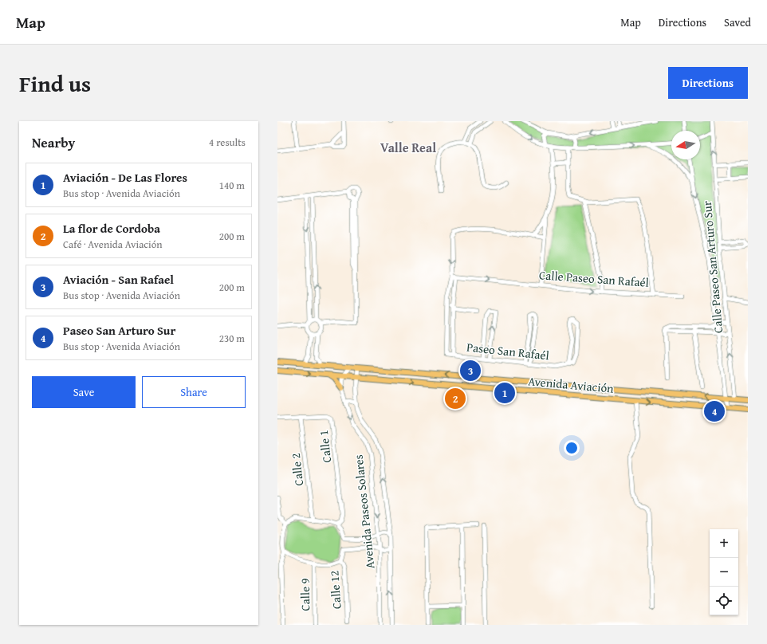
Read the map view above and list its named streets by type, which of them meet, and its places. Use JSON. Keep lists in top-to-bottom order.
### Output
{
  "streets": {
    "main road": ["Avenida Aviación"],
    "street": [
      "Calle Paseo San Arturo Sur",
      "Calle Paseo San Rafaél",
      "Paseo San Rafaél",
      "Calle 1",
      "Calle 2",
      "Avenida Paseos Solares",
      "Calle 12",
      "Calle 9"
    ]
  },
  "crossings": [
    ["Calle Paseo San Arturo Sur", "Avenida Aviación"],
    ["Avenida Aviación", "Avenida Paseos Solares"],
    ["Calle 1", "Calle 2"]
  ],
  "one_way": ["Calle Paseo San Rafaél"],
  "districts": ["Valle Real"],
  "north": "left",
  "page": {
    "header": "Map",
    "nav": ["Map", "Directions", "Saved"],
    "title": "Find us",
    "buttons": [
      "Directions",
      ["Save", "Share"]
    ],
    "heading": ["Nearby", "4 results"],
    "list": [
      {
        "mark": "1",
        "name": "Aviación - De Las Flores",
        "note": "Bus stop · Avenida Aviación",
        "value": "140 m"
      },
      {
        "mark": "2",
        "name": "La flor de Cordoba",
        "note": "Café · Avenida Aviación",
        "value": "200 m"
      },
      {
        "mark": "3",
        "name": "Aviación - San Rafael",
        "note": "Bus stop · Avenida Aviación",
        "value": "200 m"
      },
      {
        "mark": "4",
        "name": "Paseo San Arturo Sur",
        "note": "Bus stop · Avenida Aviación",
        "value": "230 m"
      }
    ],
    "pins": [
      "3",
      "1",
      "2",
      "4"
    ],
    "map_buttons": ["+", "−"]
  }
}
